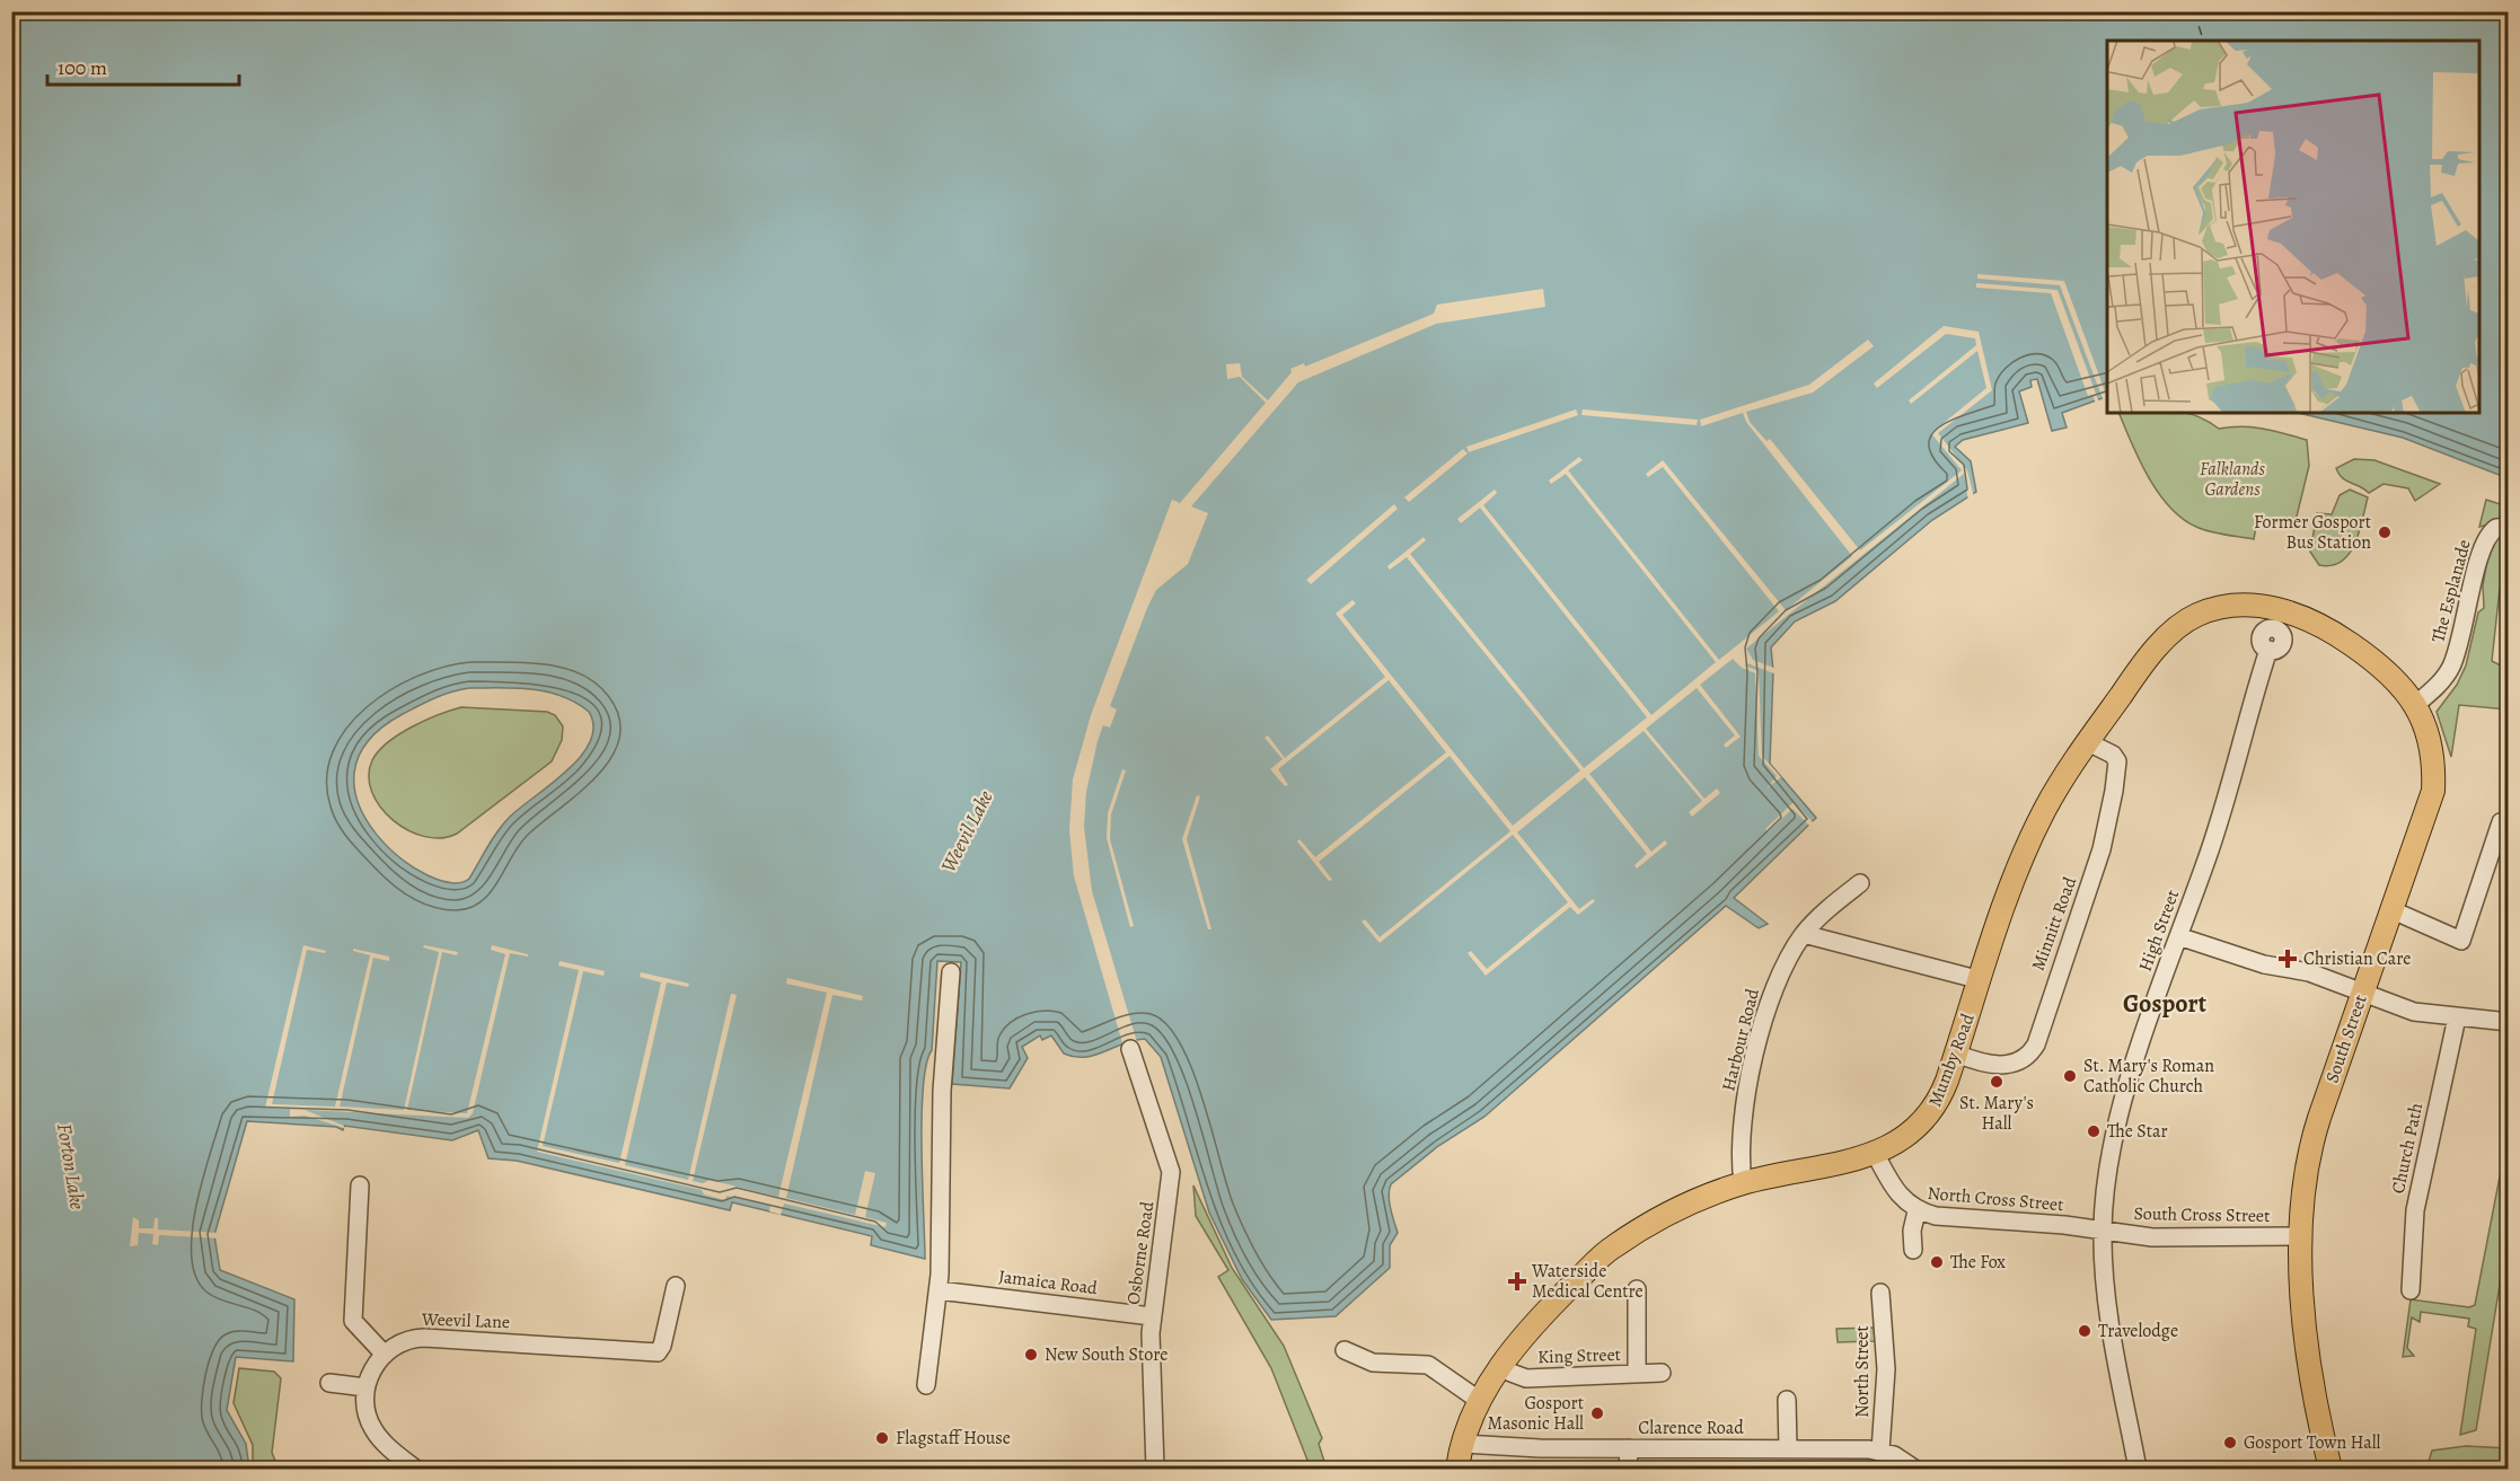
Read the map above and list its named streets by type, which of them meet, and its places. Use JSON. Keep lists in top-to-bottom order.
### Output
{
  "streets": {
    "main road": ["South Street", "Mumby Road"],
    "street": [
      "The Esplanade",
      "Minnitt Road",
      "High Street",
      "Harbour Road",
      "Church Path",
      "North Cross Street",
      "South Cross Street",
      "Osborne Road",
      "Jamaica Road",
      "Weevil Lane",
      "King Street",
      "North Street",
      "Clarence Road"
    ]
  },
  "crossings": [
    ["The Esplanade", "South Street"],
    ["Minnitt Road", "Mumby Road"],
    ["High Street", "South Street"],
    ["High Street", "Mumby Road"],
    ["High Street", "North Cross Street"],
    ["High Street", "South Cross Street"],
    ["South Street", "Mumby Road"],
    ["South Street", "South Cross Street"],
    ["Harbour Road", "Mumby Road"],
    ["Mumby Road", "North Cross Street"],
    ["Mumby Road", "King Street"],
    ["Mumby Road", "Clarence Road"],
    ["North Cross Street", "South Cross Street"],
    ["Osborne Road", "Jamaica Road"],
    ["North Street", "Clarence Road"]
  ],
  "districts": ["Gosport"],
  "water": ["Weevil Lake", "Forton Lake"],
  "parks": ["Falklands Gardens"],
  "places": {
    "other": [
      "Former Gosport Bus Station",
      "St. Mary's Roman Catholic Church",
      "St. Mary's Hall",
      "The Star",
      "The Fox",
      "Travelodge",
      "New South Store",
      "Gosport Masonic Hall",
      "Flagstaff House",
      "Gosport Town Hall"
    ],
    "health": ["Christian Care", "Waterside Medical Centre"]
  },
  "scale_bar": "100 m"
}
